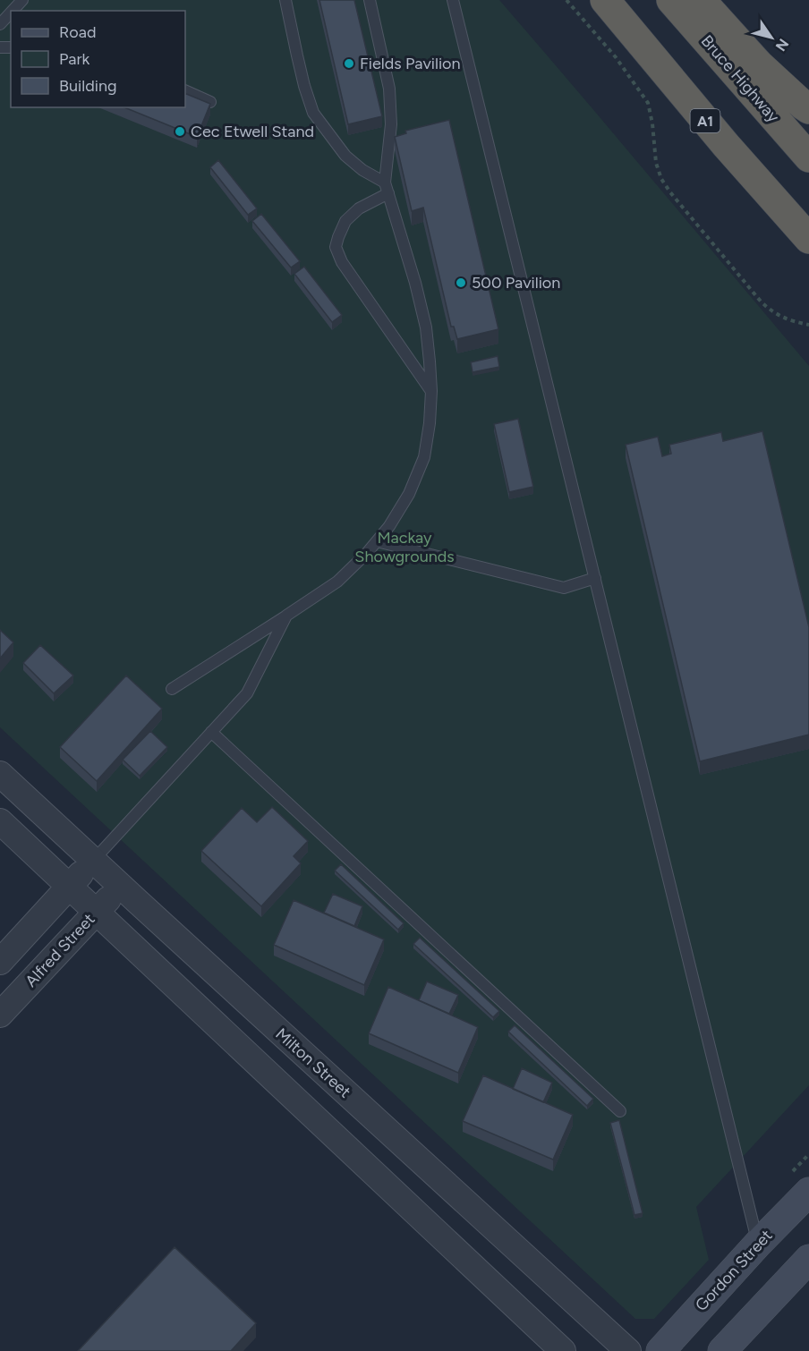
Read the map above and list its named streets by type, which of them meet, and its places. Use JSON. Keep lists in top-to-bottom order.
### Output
{
  "streets": {
    "highway": ["Bruce Highway", "A1"],
    "main road": ["Gordon Street"],
    "street": ["Alfred Street", "Milton Street"]
  },
  "crossings": [
    ["Alfred Street", "Milton Street"]
  ],
  "parks": ["Mackay Showgrounds"],
  "places": ["Fields Pavilion", "Cec Etwell Stand", "500 Pavilion"],
  "legend": ["Road", "Park", "Building"],
  "north": "bottom right"
}
